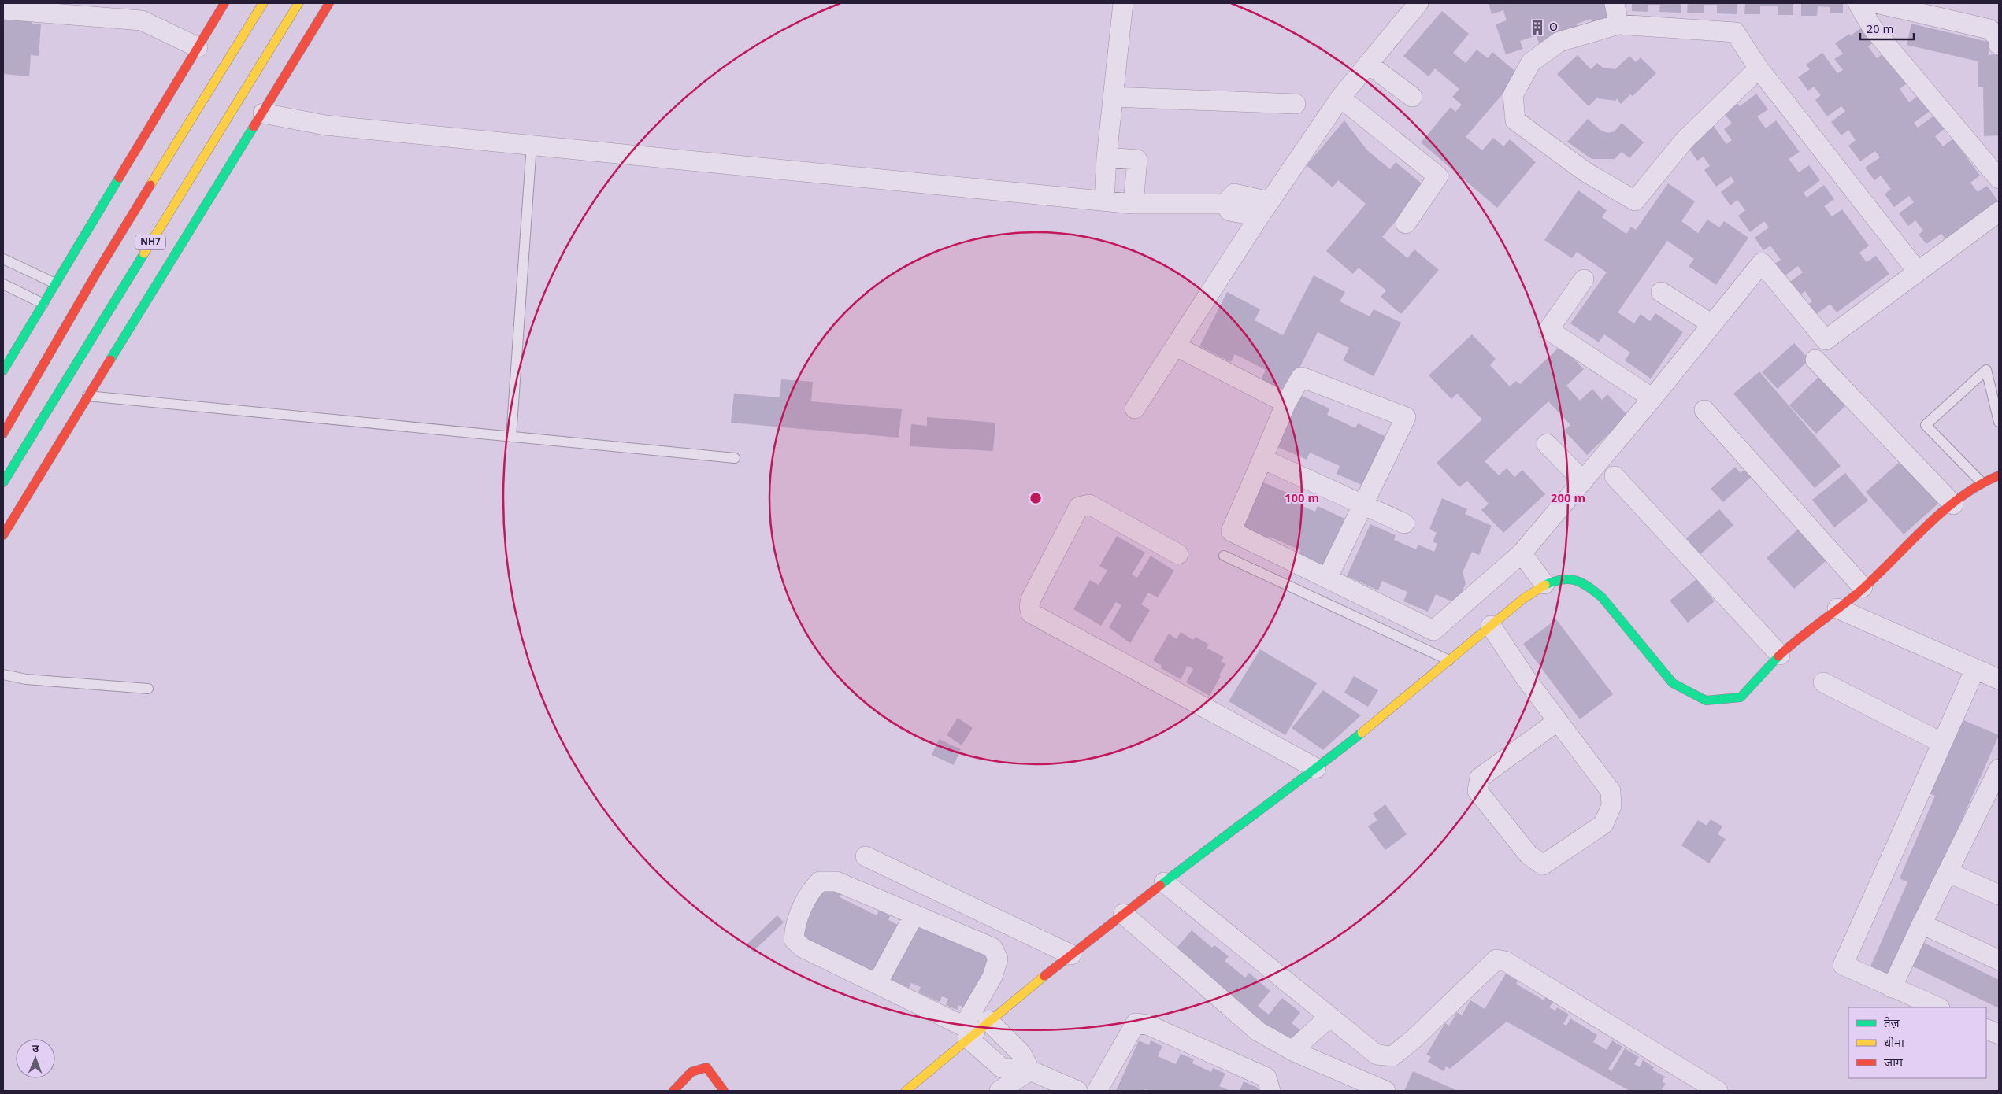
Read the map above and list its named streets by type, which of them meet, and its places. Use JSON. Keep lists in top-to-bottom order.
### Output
{
  "streets": {
    "main road": ["NH7"]
  },
  "places": {
    "building": ["O"]
  },
  "legend": ["तेज़", "धीमा", "जाम"],
  "scale_bar": "20 m",
  "north": "top",
  "rings": ["100 m", "200 m"]
}
